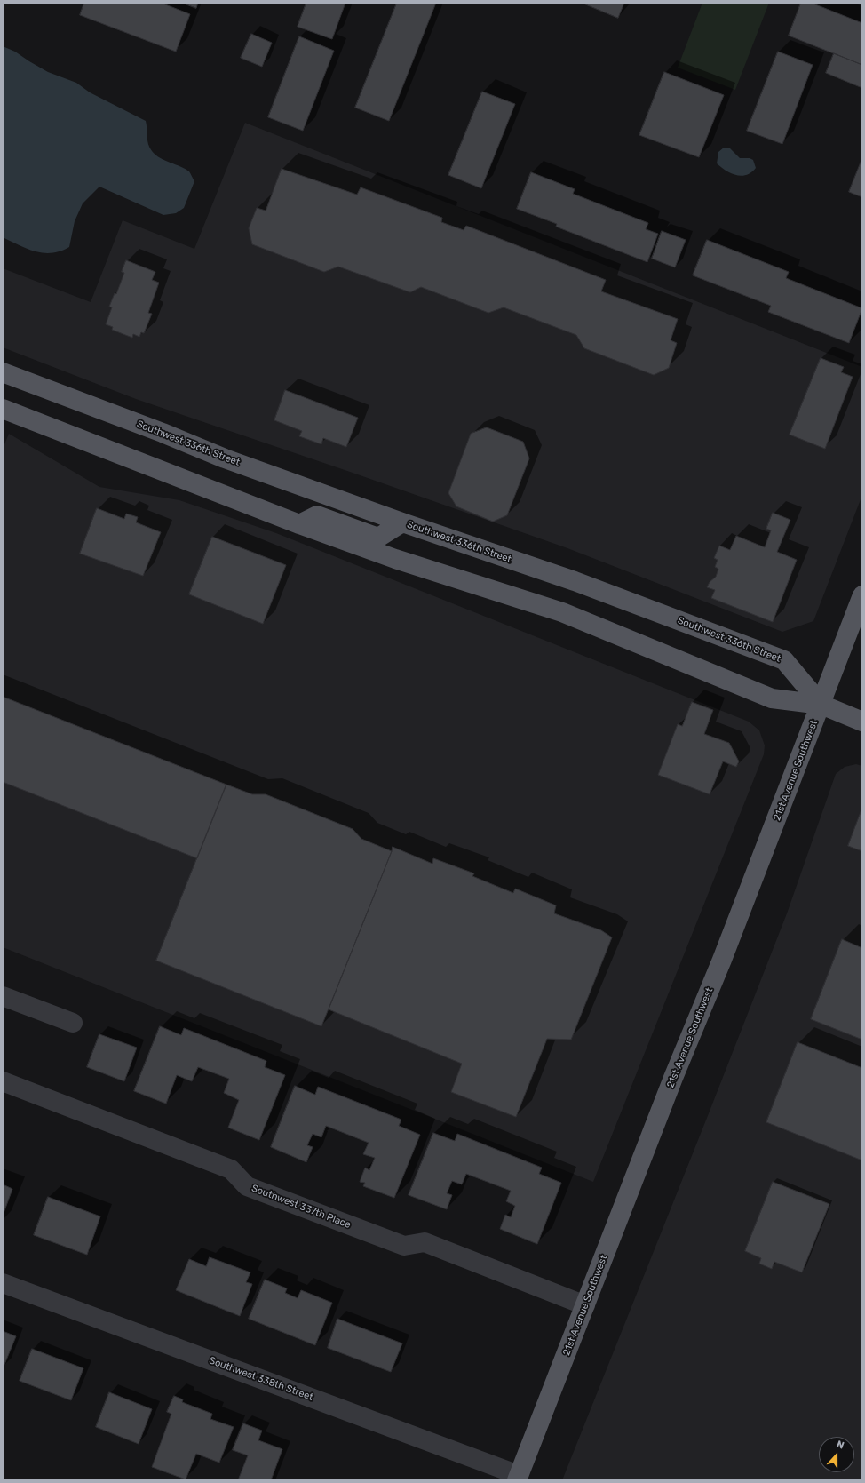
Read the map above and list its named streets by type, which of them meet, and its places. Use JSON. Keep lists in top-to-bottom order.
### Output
{
  "streets": {
    "main road": ["Southwest 336th Street", "21st Avenue Southwest"],
    "street": ["Southwest 337th Place", "Southwest 338th Street"]
  },
  "crossings": [
    ["Southwest 336th Street", "21st Avenue Southwest"],
    ["21st Avenue Southwest", "Southwest 337th Place"],
    ["21st Avenue Southwest", "Southwest 338th Street"]
  ],
  "north": "top"
}
